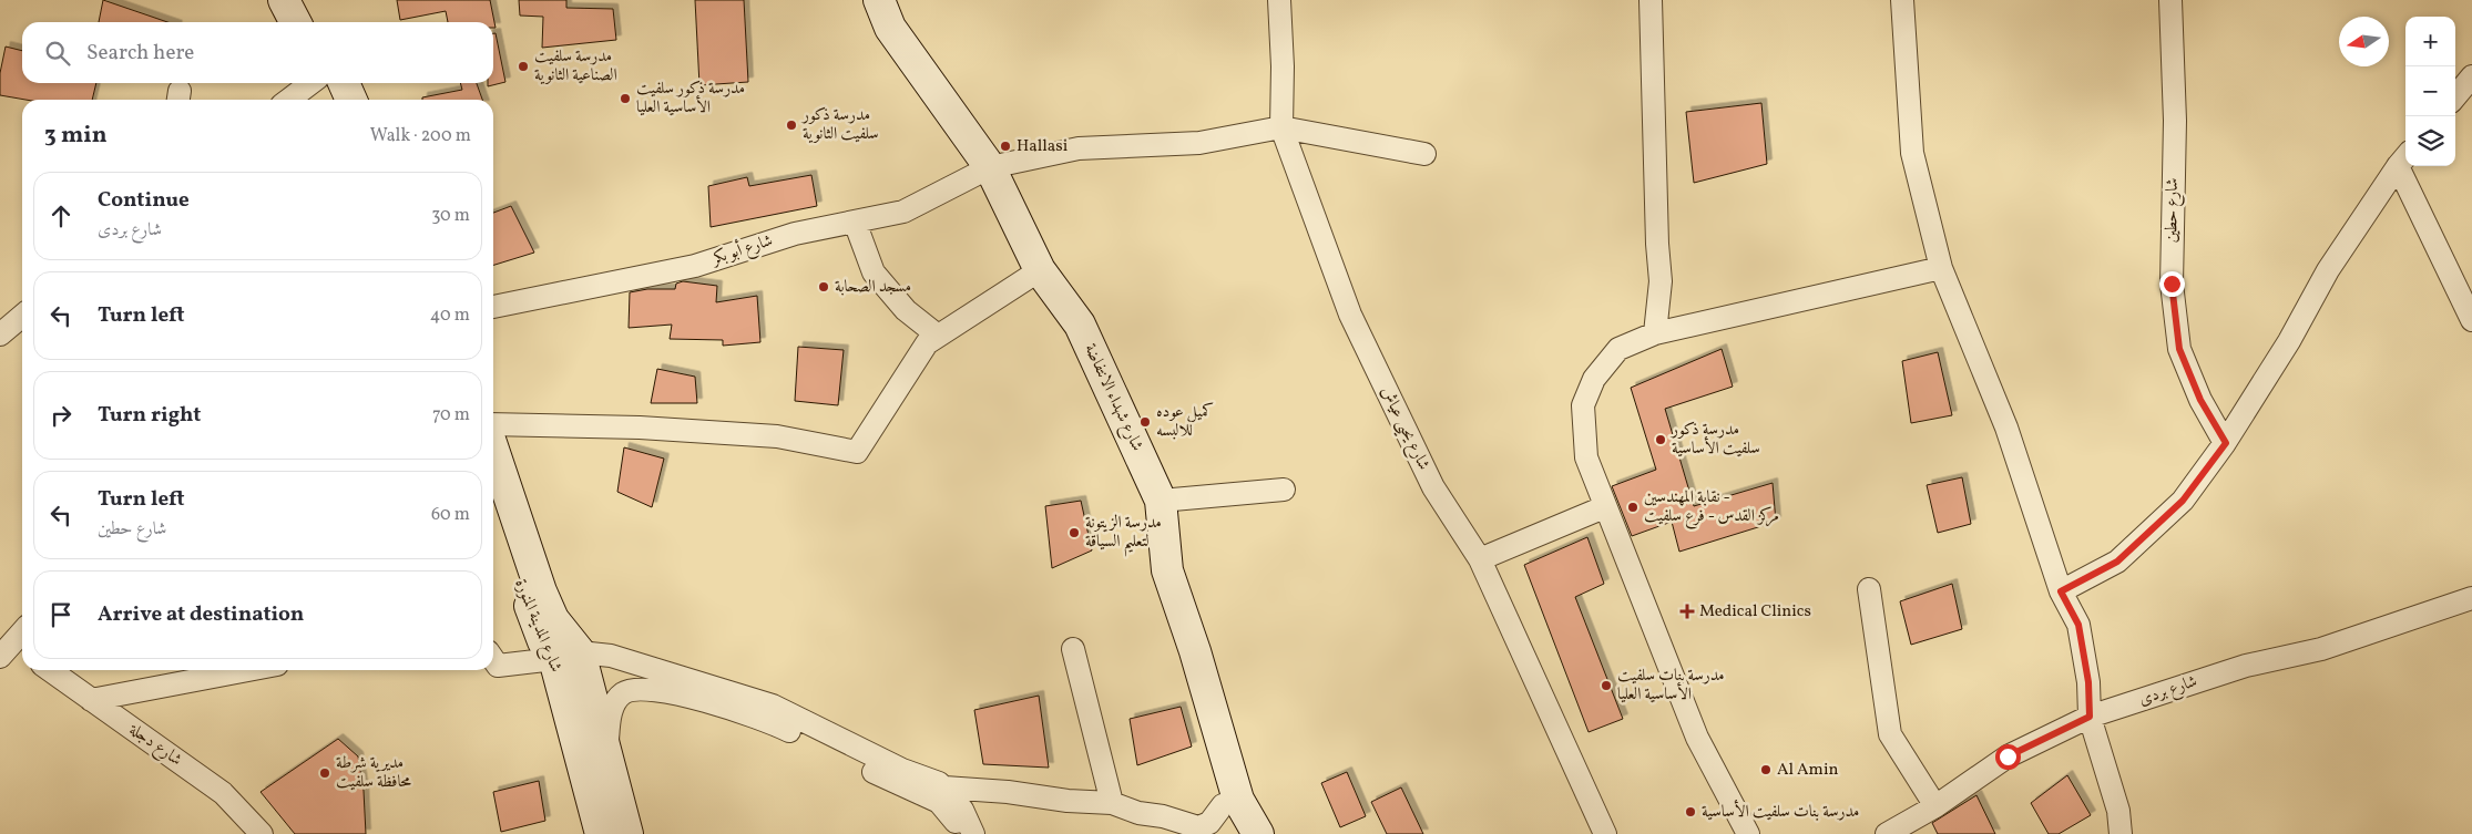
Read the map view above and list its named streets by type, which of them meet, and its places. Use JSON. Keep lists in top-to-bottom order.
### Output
{
  "streets": {
    "main road": ["شارع شهداء الانتفاضة", "شارع المدينة المنورة"],
    "street": [
      "شارع حطين",
      "شارع أبو بكر",
      "شارع يحيى عياش",
      "شارع بردى",
      "شارع دجلة"
    ]
  },
  "crossings": [
    ["شارع أبو بكر", "شارع شهداء الانتفاضة"],
    ["شارع أبو بكر", "شارع يحيى عياش"]
  ],
  "places": {
    "other": [
      "مدرسة سلفيت الصناعية الثانوية",
      "مدرسة ذكور سلفيت الأساسية العليا",
      "مدرسة ذكور سلفيت الثانوية",
      "Hallasi",
      "مسجد الصحابة",
      "كميل عوده للالبسه",
      "مدرسة ذكور سلفيت الأساسية",
      "نقابة المهندسين - مركز القدس - فرع سلفيت",
      "مدرسة الزيتونة لتعليم السياقة",
      "مدرسة بنات سلفيت الأساسية العليا",
      "Al Amin",
      "مديرية شرطة محافظة سلفيت",
      "مدرسة بنات سلفيت الأساسية"
    ],
    "health": ["Medical Clinics"]
  },
  "north": "left",
  "page": {
    "map_buttons": ["+", "−"],
    "search": "Search here",
    "heading": ["3 min", "Walk · 200 m"],
    "list": [
      ["Continue", "شارع بردى", "30 m"],
      ["Turn left", "40 m"],
      ["Turn right", "70 m"],
      ["Turn left", "شارع حطين", "60 m"],
      "Arrive at destination"
    ]
  }
}
